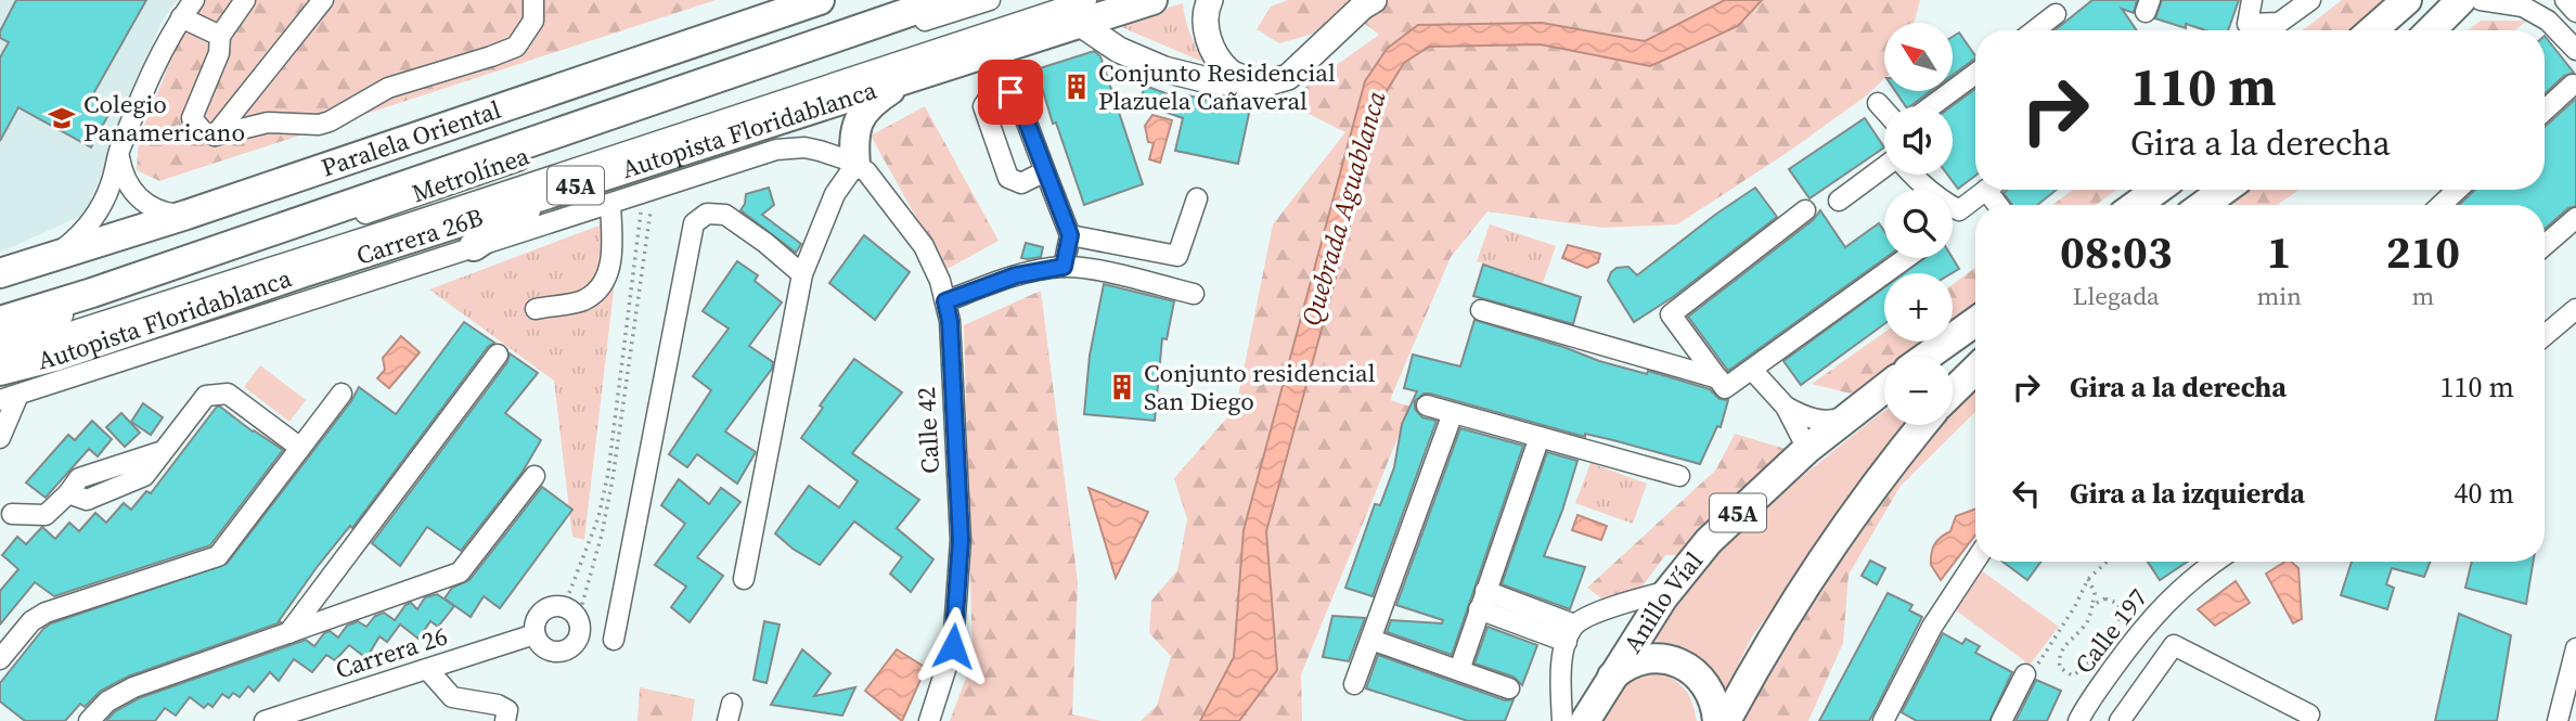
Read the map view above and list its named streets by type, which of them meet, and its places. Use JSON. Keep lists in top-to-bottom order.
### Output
{
  "streets": {
    "highway": [
      "Autopista Floridablanca",
      "Paralela Oriental",
      "45A",
      "Anillo Víal"
    ],
    "street": [
      "Metrolínea",
      "Carrera 26B",
      "Calle 42",
      "Calle 197",
      "Carrera 26"
    ]
  },
  "crossings": [
    ["Autopista Floridablanca", "Metrolínea"],
    ["Carrera 26B", "Calle 42"]
  ],
  "water": ["Quebrada Aguablanca"],
  "places": {
    "building": ["Conjunto Residencial Plazuela Cañaveral", "Conjunto residencial San Diego"],
    "school or university": ["Colegio Panamericano"]
  },
  "north": "top left",
  "page": {
    "map_buttons": ["+", "−"],
    "turn": ["110 m", "Gira a la derecha"],
    "eta": [
      "08:03",
      "Llegada",
      "1",
      "min",
      "210",
      "m"
    ],
    "list": [
      {
        "name": "Gira a la derecha",
        "value": "110 m"
      },
      {
        "name": "Gira a la izquierda",
        "value": "40 m"
      }
    ]
  }
}
